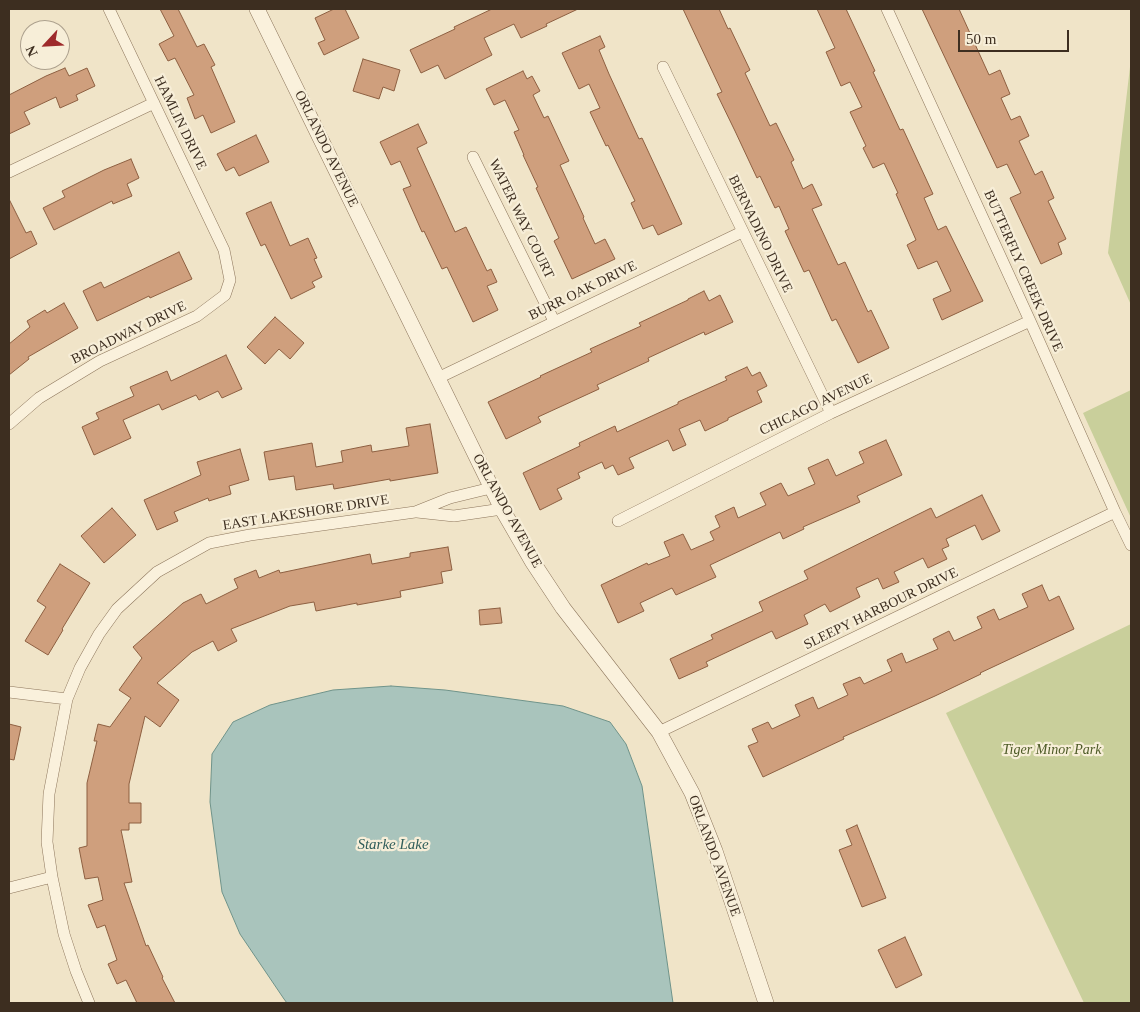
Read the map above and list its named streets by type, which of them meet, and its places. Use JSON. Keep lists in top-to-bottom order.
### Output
{
  "streets": {
    "street": [
      "HAMLIN DRIVE",
      "ORLANDO AVENUE",
      "WATER WAY COURT",
      "BERNADINO DRIVE",
      "BUTTERFLY CREEK DRIVE",
      "BURR OAK DRIVE",
      "BROADWAY DRIVE",
      "CHICAGO AVENUE",
      "EAST LAKESHORE DRIVE",
      "SLEEPY HARBOUR DRIVE"
    ]
  },
  "crossings": [
    ["HAMLIN DRIVE", "BROADWAY DRIVE"],
    ["ORLANDO AVENUE", "BURR OAK DRIVE"],
    ["ORLANDO AVENUE", "EAST LAKESHORE DRIVE"],
    ["ORLANDO AVENUE", "SLEEPY HARBOUR DRIVE"],
    ["WATER WAY COURT", "BURR OAK DRIVE"],
    ["BERNADINO DRIVE", "BURR OAK DRIVE"],
    ["BERNADINO DRIVE", "CHICAGO AVENUE"],
    ["BUTTERFLY CREEK DRIVE", "CHICAGO AVENUE"],
    ["BUTTERFLY CREEK DRIVE", "SLEEPY HARBOUR DRIVE"]
  ],
  "water": ["Starke Lake"],
  "parks": ["Tiger Minor Park"],
  "scale_bar": "50 m",
  "north": "bottom left"
}
